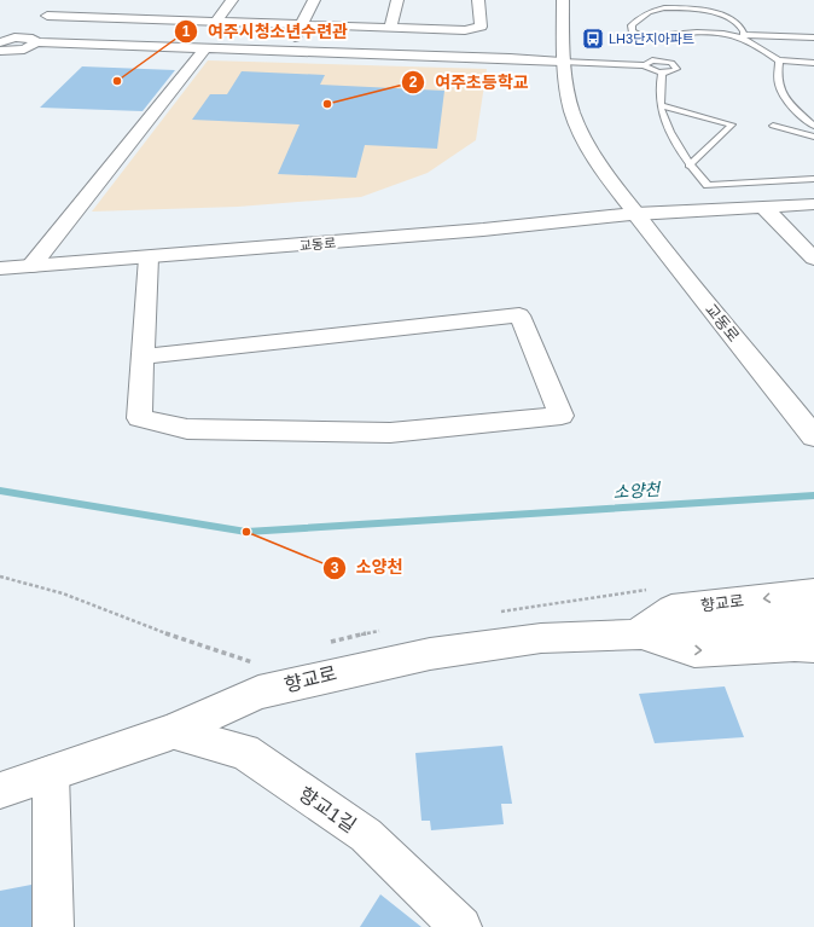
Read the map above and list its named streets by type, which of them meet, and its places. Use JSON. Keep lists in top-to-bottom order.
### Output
{
  "streets": {
    "street": ["교동로", "향교로", "향교1길"]
  },
  "crossings": [
    ["향교로", "향교1길"]
  ],
  "water": ["소양천"],
  "places": {
    "bus stop": ["LH3단지아파트"],
    "other": ["여주시청소년수련관", "여주초등학교", "소양천"]
  }
}
